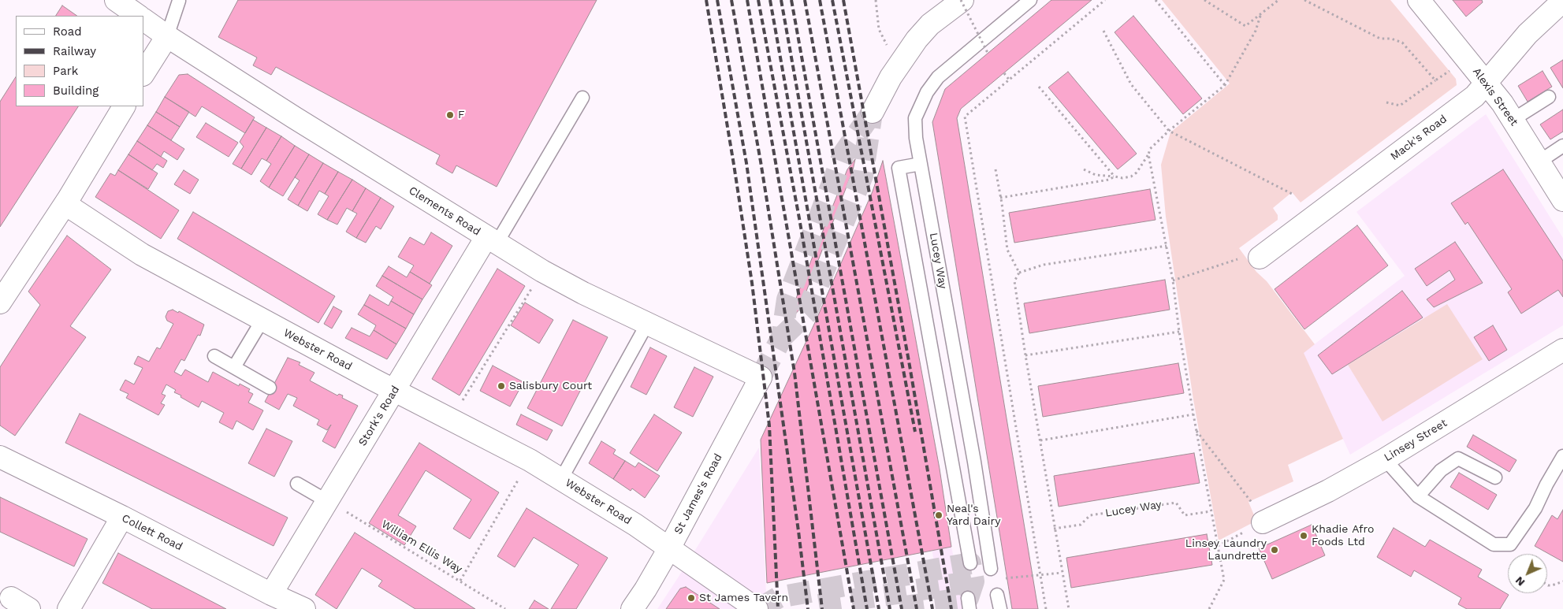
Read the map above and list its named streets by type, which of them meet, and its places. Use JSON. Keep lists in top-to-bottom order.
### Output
{
  "streets": {
    "street": [
      "Alexis Street",
      "Mack's Road",
      "Clements Road",
      "Webster Road",
      "Stork's Road",
      "Linsey Street",
      "St James's Road",
      "Collett Road"
    ],
    "lane": ["Lucey Way"],
    "path": ["William Ellis Way"]
  },
  "crossings": [
    ["Alexis Street", "Mack's Road"],
    ["Clements Road", "Stork's Road"],
    ["Clements Road", "St James's Road"],
    ["Webster Road", "Stork's Road"],
    ["Webster Road", "St James's Road"],
    ["Stork's Road", "Collett Road"],
    ["Stork's Road", "William Ellis Way"]
  ],
  "places": [
    "F",
    "Salisbury Court",
    "Neal's Yard Dairy",
    "Khadie Afro Foods Ltd",
    "Linsey Laundry Laundrette",
    "St James Tavern"
  ],
  "legend": [
    "Road",
    "Railway",
    "Park",
    "Building"
  ],
  "north": "bottom left"
}
